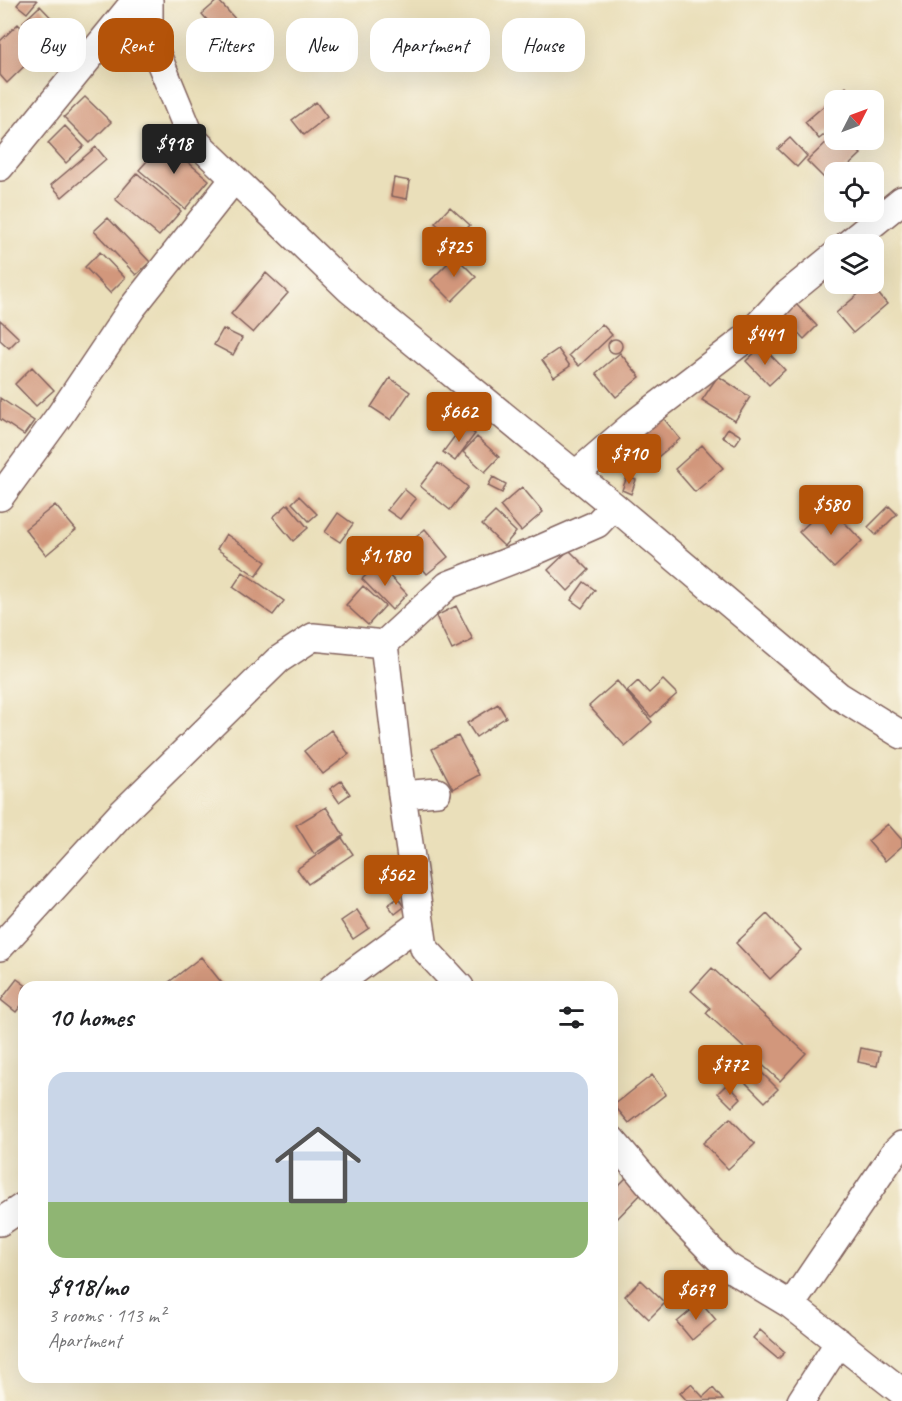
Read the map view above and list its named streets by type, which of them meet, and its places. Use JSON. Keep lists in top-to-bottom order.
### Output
{
  "north": "top right",
  "page": {
    "chip": [
      "Buy",
      "Rent",
      "Filters",
      "New",
      "Apartment",
      "House"
    ],
    "price": [
      "$918",
      "$725",
      "$441",
      "$662",
      "$710",
      "$580",
      "$1,180",
      "$562",
      "$772",
      "$679"
    ],
    "heading": "10 homes",
    "list": [
      {
        "name": "$918/mo",
        "note": "3 rooms · 113 m² · Apartment"
      }
    ]
  }
}
